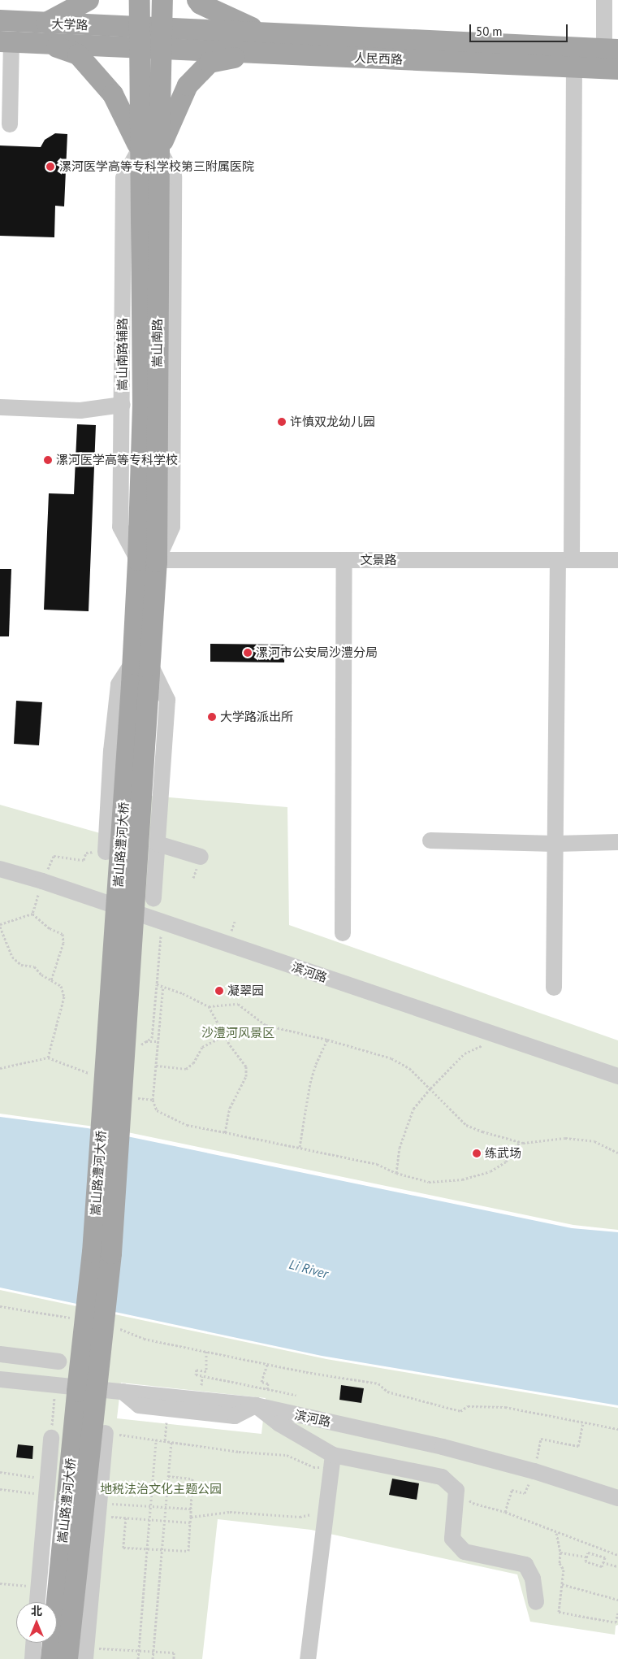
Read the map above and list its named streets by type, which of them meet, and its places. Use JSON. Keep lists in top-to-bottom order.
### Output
{
  "streets": {
    "main road": [
      "大学路",
      "人民西路",
      "嵩山南路",
      "嵩山路澧河大桥"
    ],
    "street": ["嵩山南路辅路", "文景路", "滨河路"]
  },
  "crossings": [
    ["大学路", "人民西路"],
    ["大学路", "嵩山南路"],
    ["人民西路", "嵩山南路"],
    ["嵩山南路", "嵩山南路辅路"],
    ["嵩山南路", "文景路"],
    ["嵩山南路", "嵩山路澧河大桥"],
    ["嵩山南路辅路", "文景路"]
  ],
  "water": ["Li River"],
  "parks": ["沙澧河风景区", "地税法治文化主题公园"],
  "places": [
    "漯河医学高等专科学校第三附属医院",
    "许慎双龙幼儿园",
    "漯河医学高等专科学校",
    "漯河市公安局沙澧分局",
    "大学路派出所",
    "凝翠园",
    "练武场"
  ],
  "scale_bar": "50 m",
  "north": "top"
}
